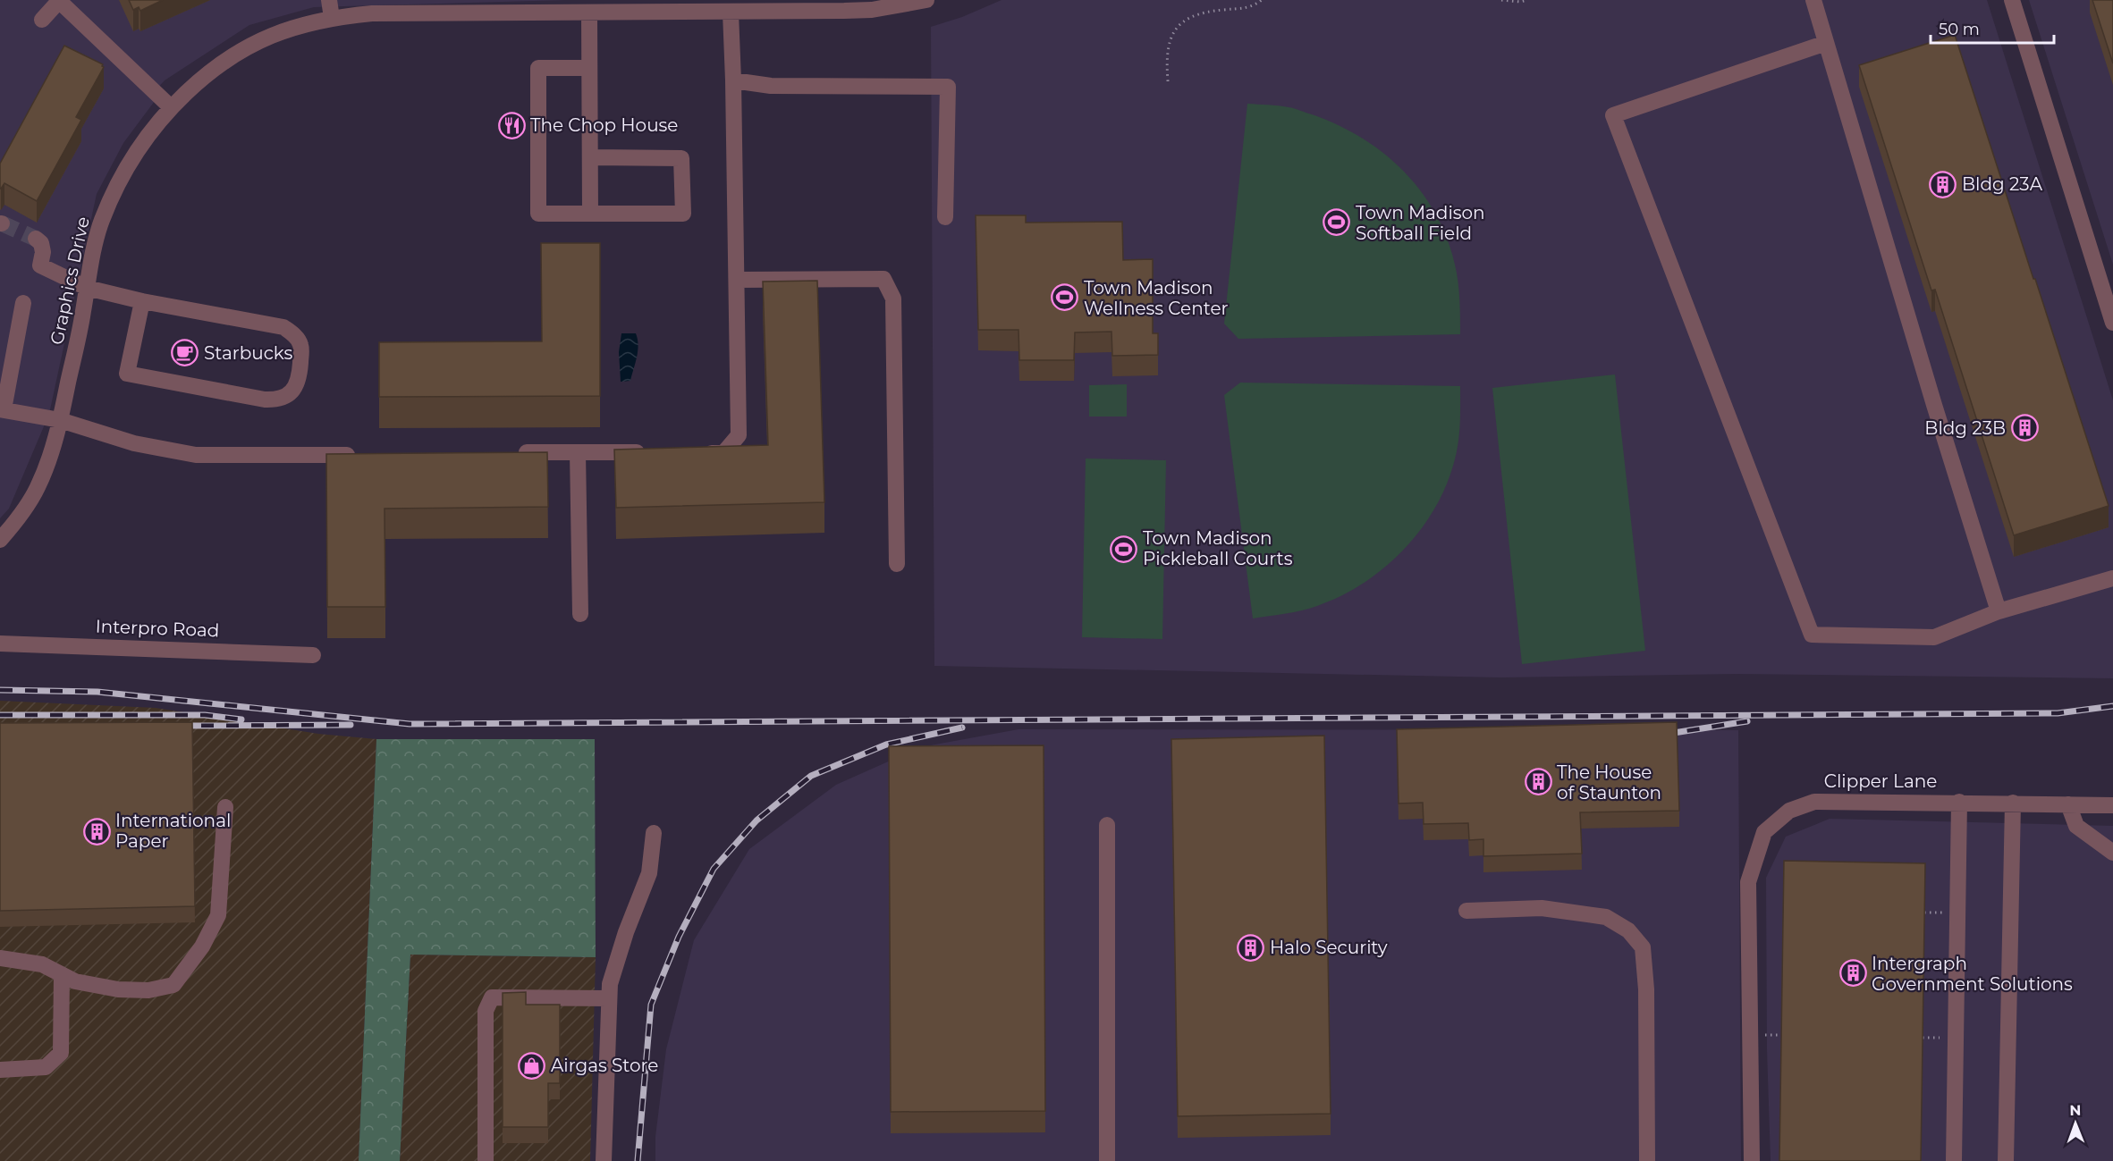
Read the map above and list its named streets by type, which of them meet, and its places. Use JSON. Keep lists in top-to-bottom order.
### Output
{
  "streets": {
    "street": ["Graphics Drive", "Interpro Road", "Clipper Lane"]
  },
  "places": {
    "restaurant": ["The Chop House"],
    "building": [
      "Bldg 23A",
      "Bldg 23B",
      "The House of Staunton",
      "International Paper",
      "Halo Security",
      "Intergraph Government Solutions"
    ],
    "sports": ["Town Madison Softball Field", "Town Madison Wellness Center", "Town Madison Pickleball Courts"],
    "cafe": ["Starbucks"],
    "shop": ["Airgas Store"]
  },
  "scale_bar": "50 m",
  "north": "top"
}
